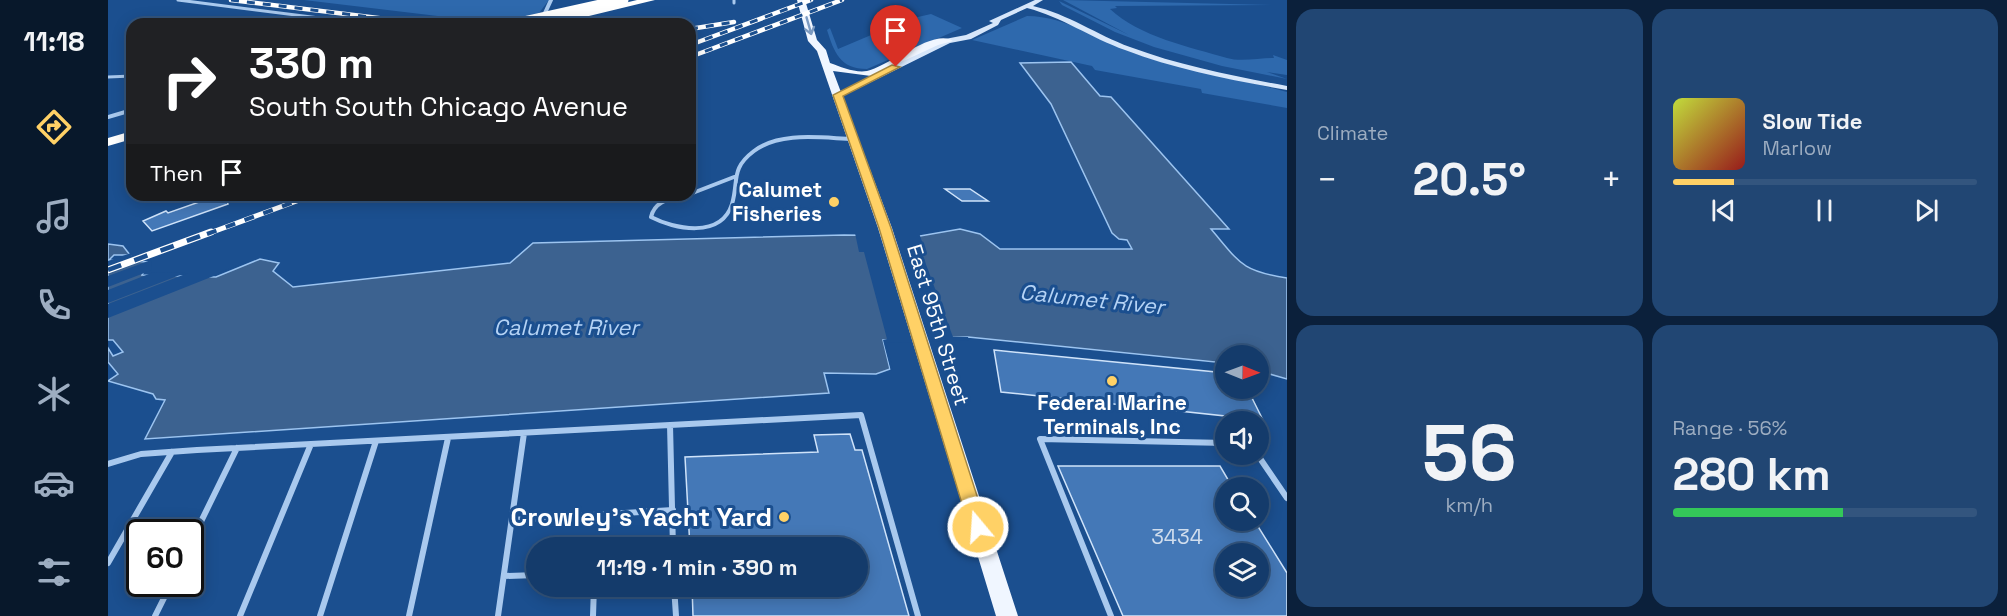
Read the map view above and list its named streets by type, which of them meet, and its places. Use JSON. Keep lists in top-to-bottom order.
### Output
{
  "streets": {
    "main road": ["East 95th Street"]
  },
  "water": ["Calumet River"],
  "places": ["Calumet Fisheries", "Federal Marine Terminals, Inc", "Crowley's Yacht Yard"],
  "house_numbers": ["3434"],
  "north": "right",
  "page": {
    "tabs": "11:18",
    "tile": [
      "Climate",
      ["56", "km/h"],
      ["Range · 56%", "280 km"]
    ],
    "turn": ["330 m", "South South Chicago Avenue"],
    "song": ["Slow Tide", "Marlow"],
    "then": "Then",
    "heat": ["−", "20.5°", "+"],
    "limit": "60",
    "trip": "11:19 · 1 min · 390 m"
  }
}
